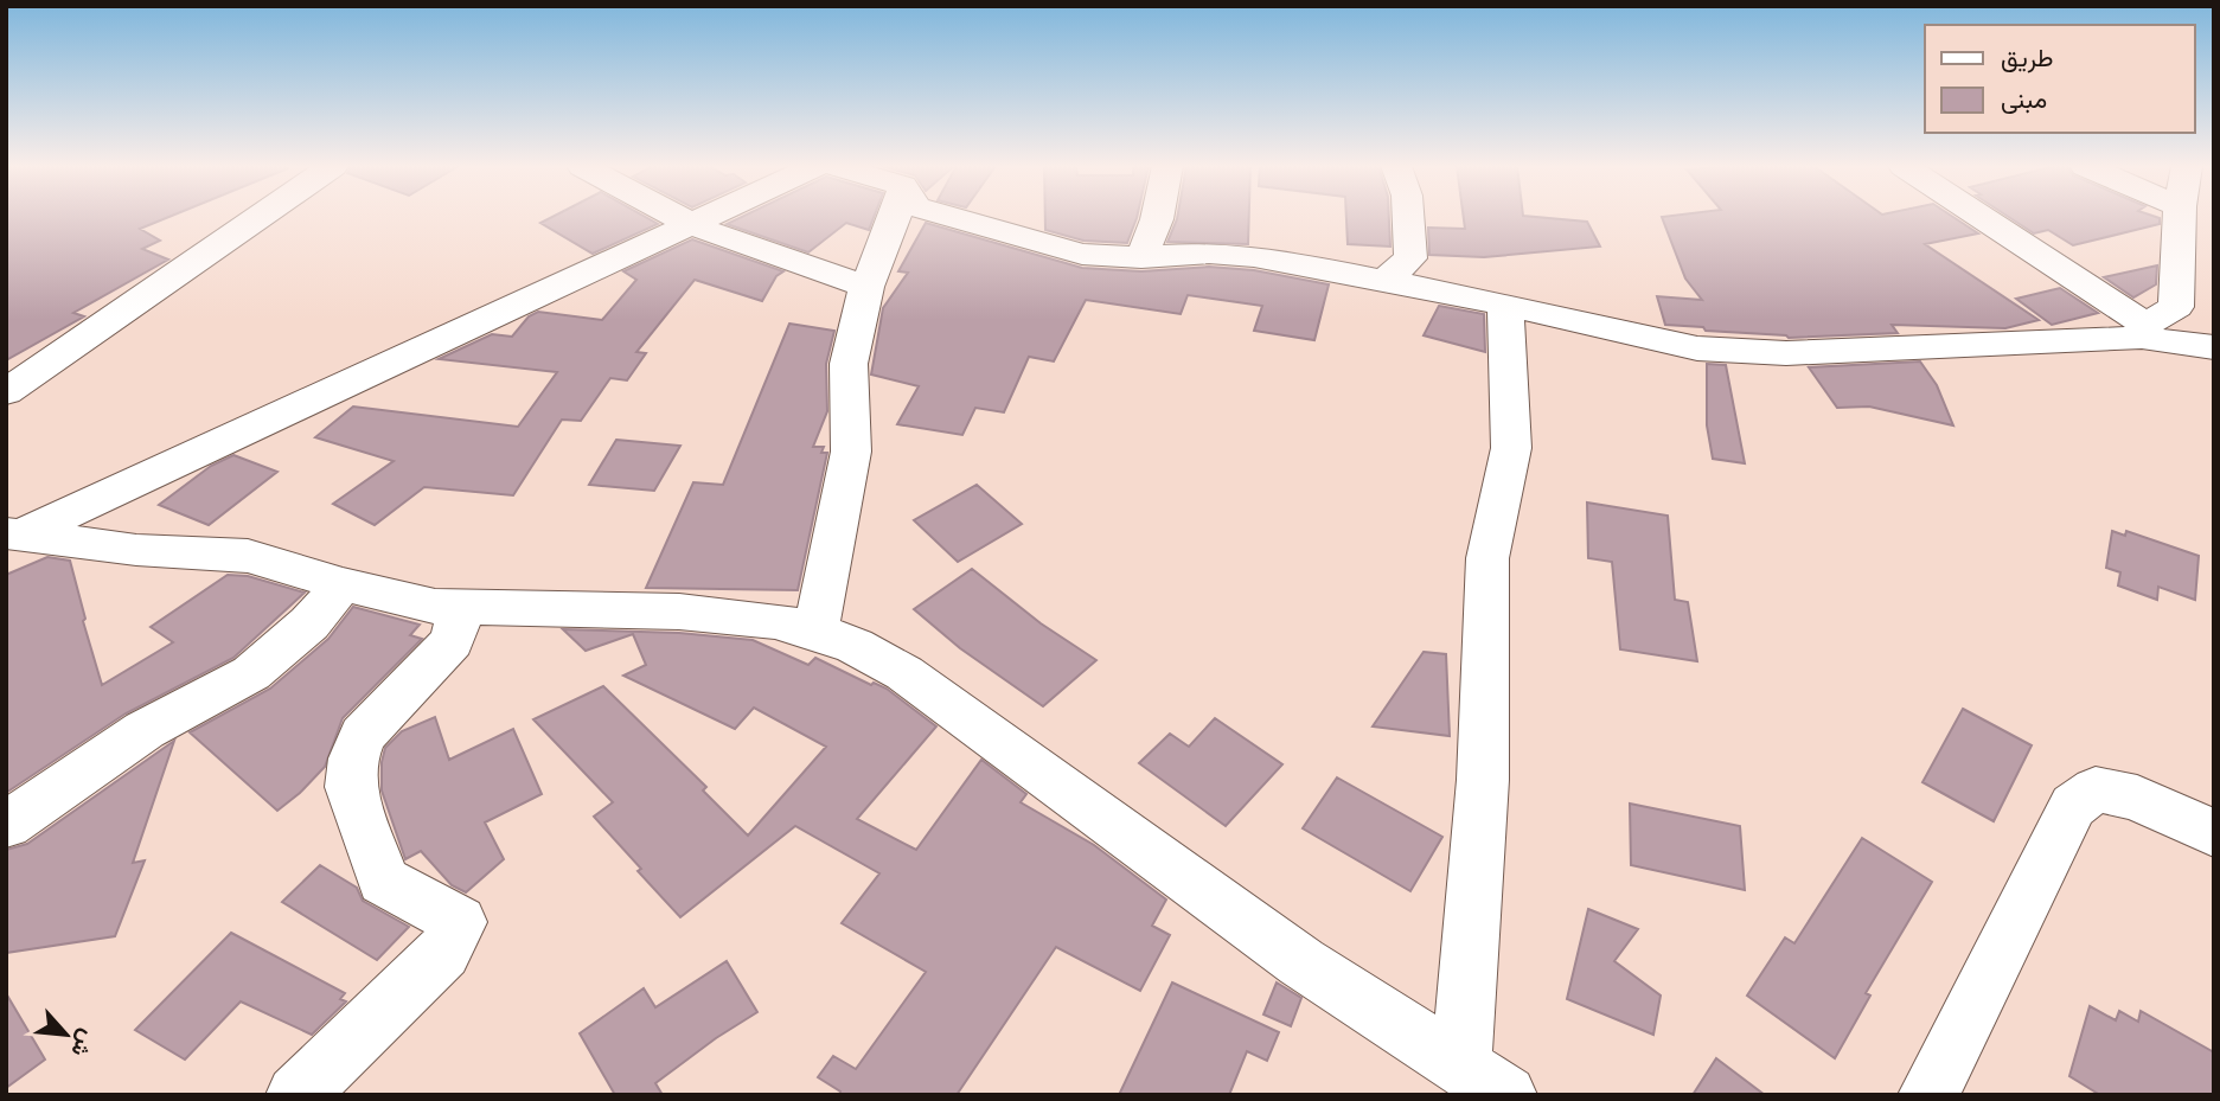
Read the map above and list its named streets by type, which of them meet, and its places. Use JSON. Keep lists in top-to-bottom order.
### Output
{
  "legend": ["طريق", "مبنى"],
  "north": "bottom right"
}
